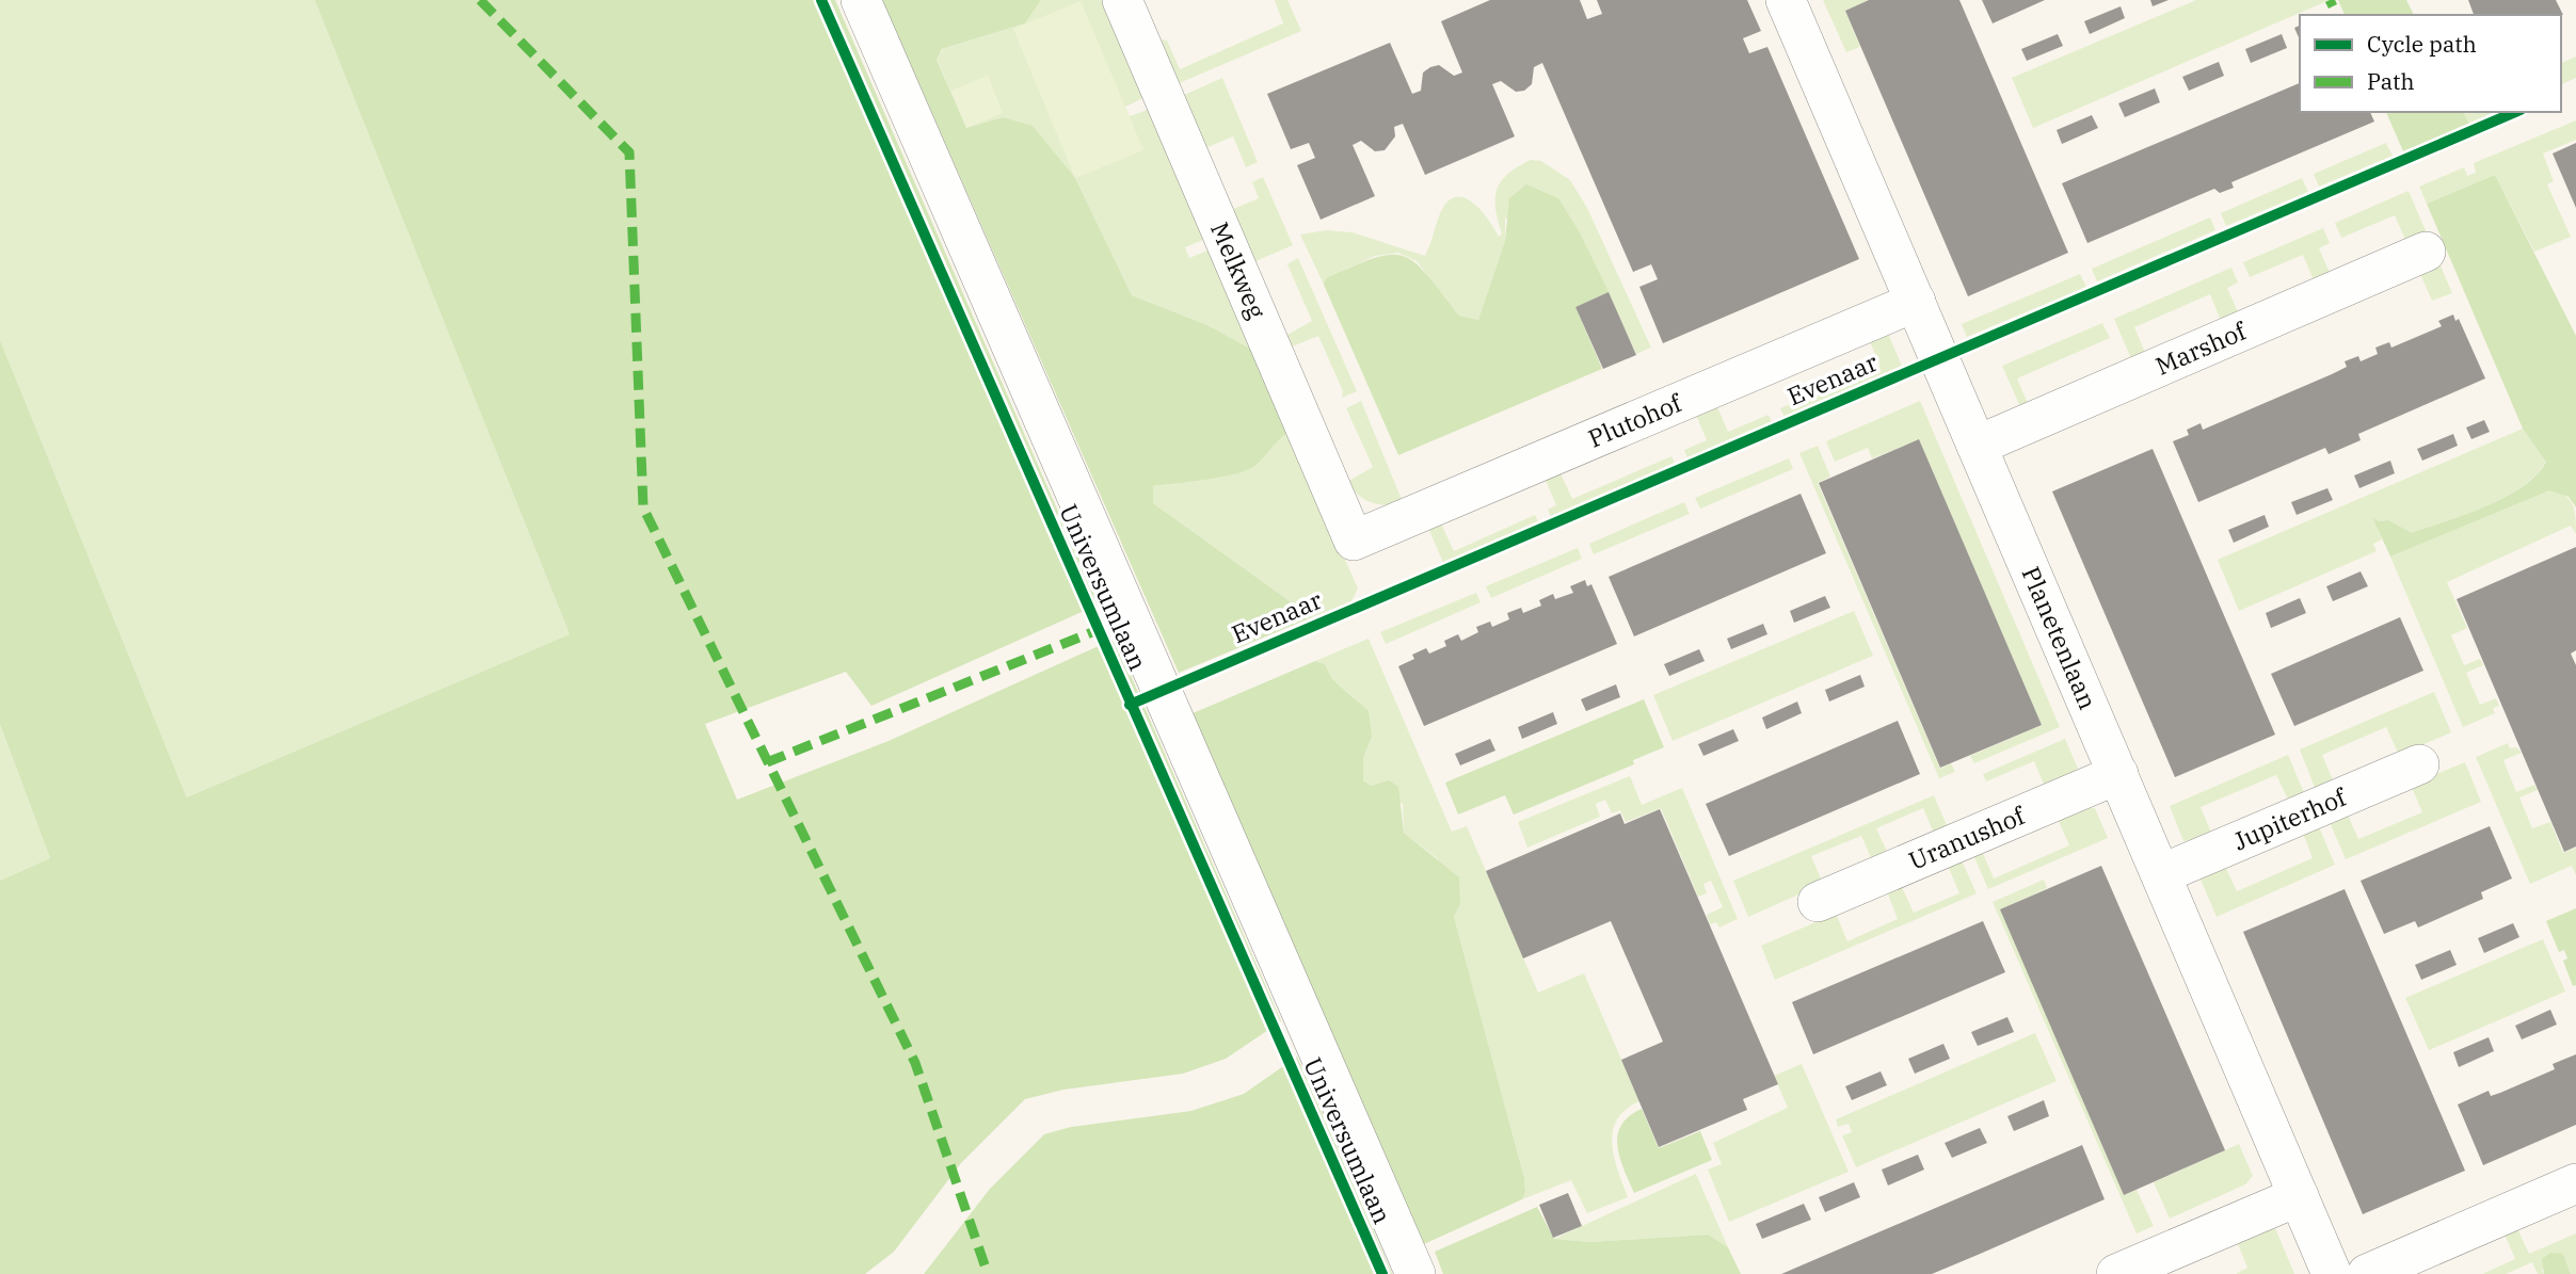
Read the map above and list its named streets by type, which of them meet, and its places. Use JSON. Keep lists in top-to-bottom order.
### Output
{
  "streets": {
    "street": [
      "Melkweg",
      "Marshof",
      "Plutohof",
      "Universumlaan",
      "Planetenlaan",
      "Jupiterhof",
      "Uranushof"
    ],
    "cycle path": ["Evenaar"]
  },
  "crossings": [
    ["Melkweg", "Plutohof"],
    ["Marshof", "Planetenlaan"],
    ["Plutohof", "Planetenlaan"],
    ["Planetenlaan", "Jupiterhof"],
    ["Planetenlaan", "Uranushof"]
  ],
  "legend": ["Cycle path", "Path"]
}
